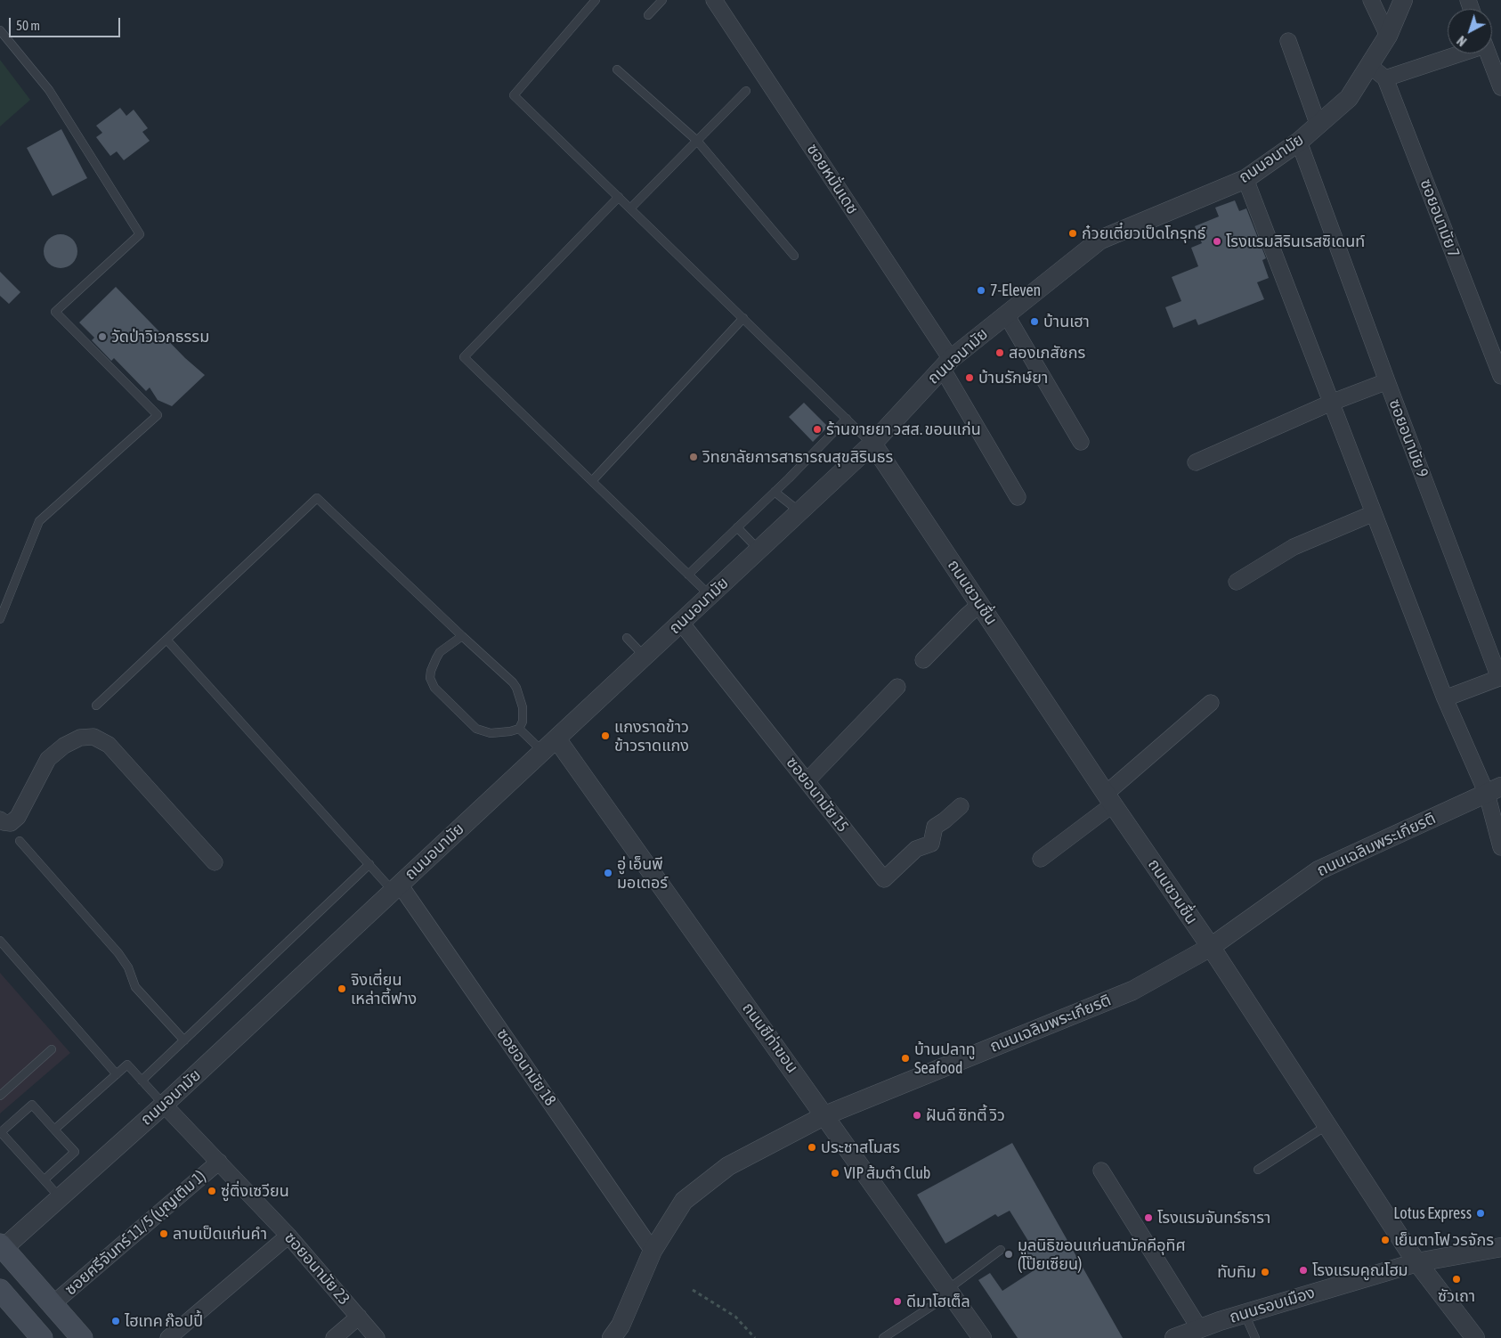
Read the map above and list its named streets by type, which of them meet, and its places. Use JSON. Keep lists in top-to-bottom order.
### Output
{
  "streets": {
    "street": [
      "ถนนอนามัย",
      "ซอยหมั่นเดช",
      "ซอยอนามัย 7",
      "ซอยอนามัย 9",
      "ถนนชวนชื่น",
      "ซอยอนามัย 15",
      "ถนนเฉลิมพระเกียรติ",
      "ถนนชีท่าขอน",
      "ซอยอนามัย 18",
      "ซอยศรีจันทร์ 11/5 (บุญเติม 1)",
      "ซอยอนามัย 23",
      "ถนนรอบเมือง"
    ]
  },
  "crossings": [
    ["ถนนอนามัย", "ซอยหมั่นเดช"],
    ["ถนนอนามัย", "ซอยอนามัย 7"],
    ["ถนนอนามัย", "ซอยอนามัย 9"],
    ["ถนนอนามัย", "ถนนชวนชื่น"],
    ["ถนนอนามัย", "ซอยอนามัย 15"],
    ["ถนนอนามัย", "ถนนชีท่าขอน"],
    ["ถนนอนามัย", "ซอยอนามัย 18"],
    ["ถนนอนามัย", "ซอยอนามัย 23"],
    ["ถนนชวนชื่น", "ถนนเฉลิมพระเกียรติ"],
    ["ถนนชวนชื่น", "ถนนรอบเมือง"],
    ["ถนนเฉลิมพระเกียรติ", "ถนนชีท่าขอน"],
    ["ถนนเฉลิมพระเกียรติ", "ซอยอนามัย 18"],
    ["ซอยศรีจันทร์ 11/5 (บุญเติม 1)", "ซอยอนามัย 23"]
  ],
  "places": [
    "ก๋วยเตี๋ยวเป็ดโกรุทธ์",
    "โรงแรมสิรินเรสซิเดนท์",
    "7-Eleven",
    "บ้านเฮา",
    "วัดป่าวิเวกธรรม",
    "สองเภสัชกร",
    "บ้านรักษ์ยา",
    "ร้านขายยา วสส. ขอนแก่น",
    "วิทยาลัยการสาธารณสุขสิรินธร",
    "แกงราดข้าว ข้าวราดแกง",
    "อู่ เอ็นพี มอเตอร์",
    "จิงเตี่ยน เหล่าตี้ฟาง",
    "บ้านปลาทู Seafood",
    "ฝันดี ซิทตี้ วิว",
    "ประชาสโมสร",
    "VIP ส้มตำ Club",
    "ซู่ติ่งเซวียน",
    "Lotus Express",
    "โรงแรมจันทร์ธารา",
    "ลาบเป็ดแก่นคำ",
    "เย็นตาโฟ วรจักร",
    "มูลนิธิขอนแก่นสามัคคีอุทิศ (โป๊ยเซียน)",
    "โรงแรมคูณโฮม",
    "ทับทิม",
    "ซัวเถา",
    "ดีมาโฮเต็ล",
    "ไฮเทค ก๊อปปี้"
  ],
  "scale_bar": "50 m",
  "north": "bottom left"
}
